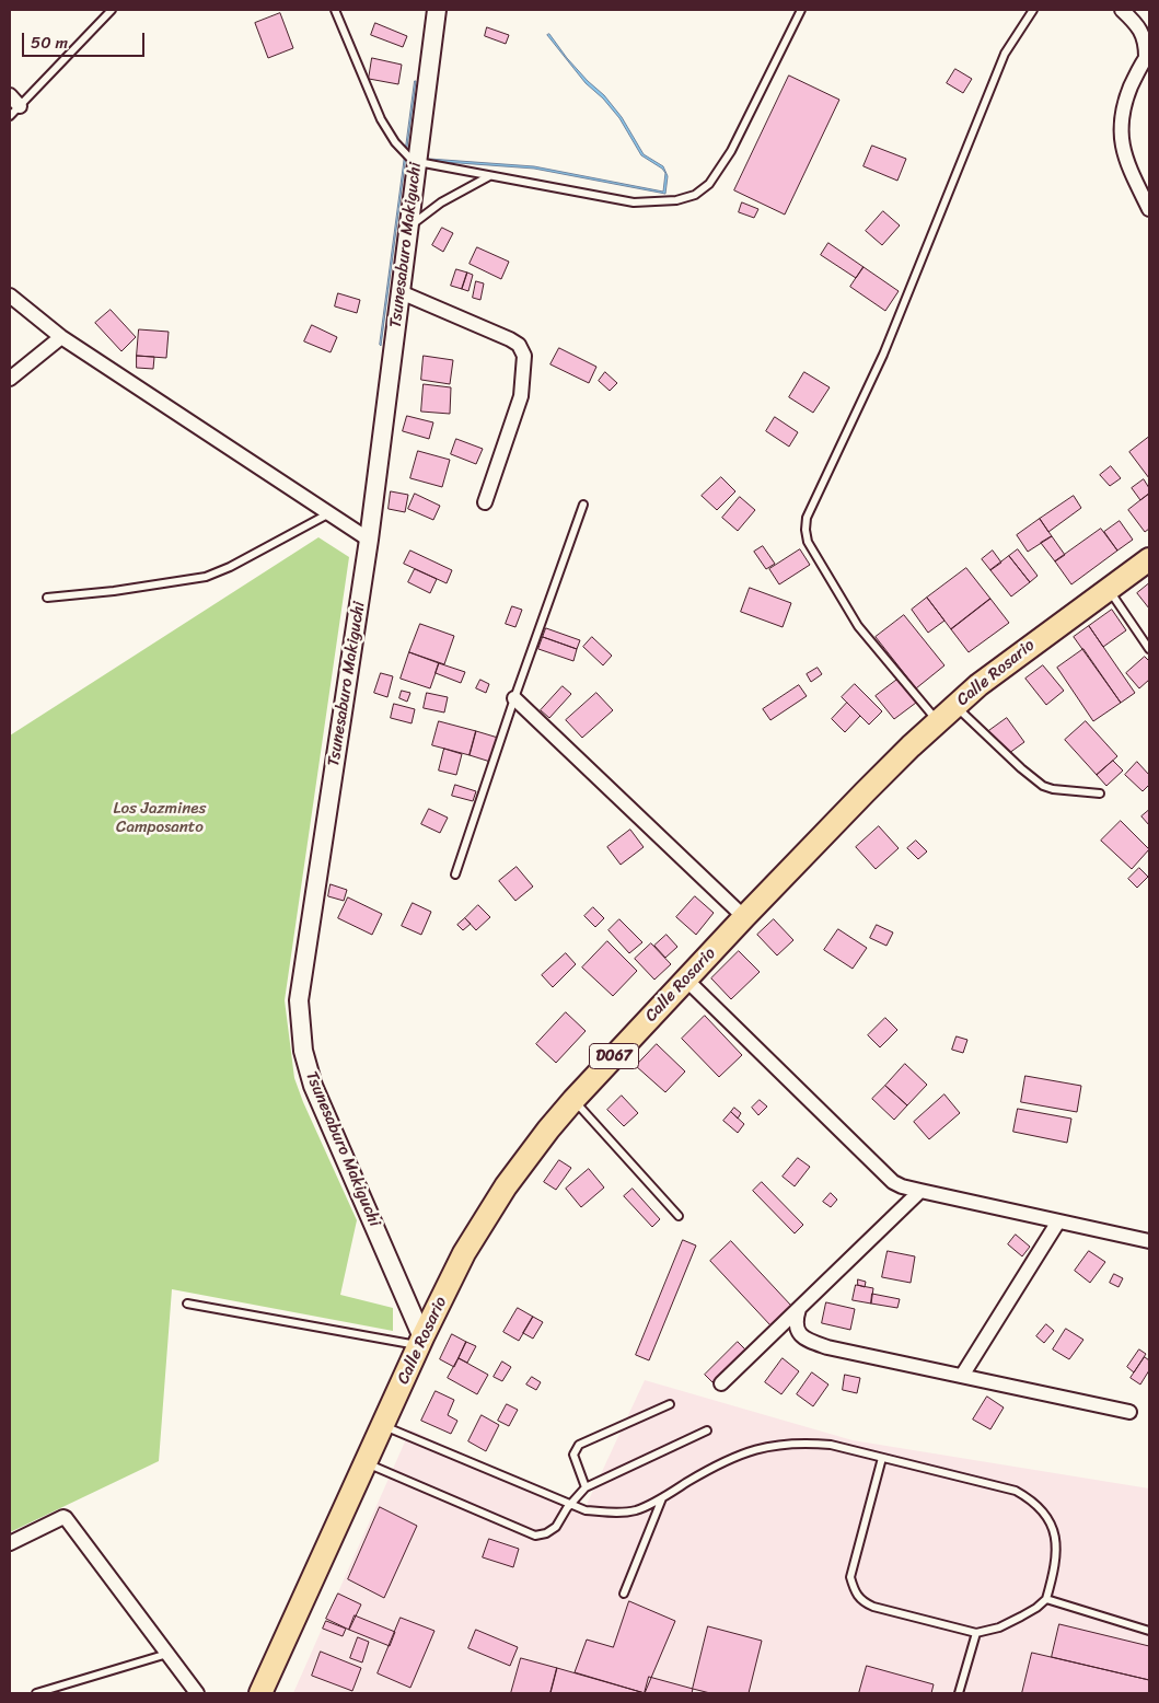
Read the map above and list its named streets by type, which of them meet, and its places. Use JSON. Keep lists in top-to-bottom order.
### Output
{
  "streets": {
    "main road": ["Calle Rosario", "D067"],
    "street": ["Tsunesaburo Makiguchi"]
  },
  "crossings": [
    ["Tsunesaburo Makiguchi", "Calle Rosario"]
  ],
  "parks": ["Los Jazmines Camposanto"],
  "scale_bar": "50 m"
}
